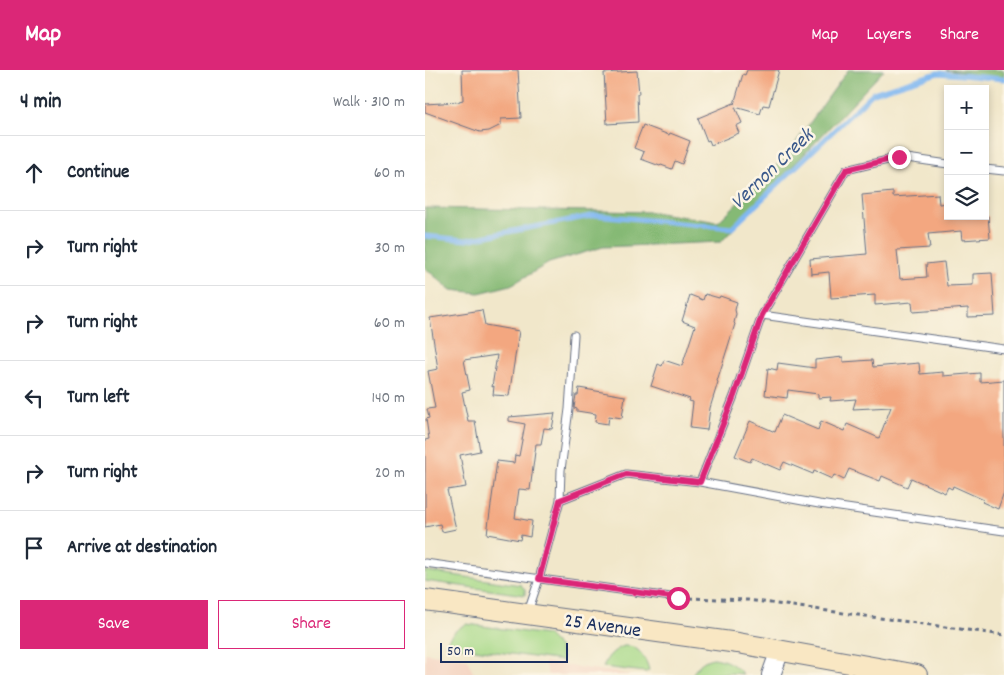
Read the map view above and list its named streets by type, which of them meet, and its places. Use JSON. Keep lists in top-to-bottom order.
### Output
{
  "streets": {
    "main road": ["25 Avenue"]
  },
  "water": ["Vernon Creek"],
  "scale_bar": "50 m",
  "page": {
    "header": "Map",
    "nav": ["Map", "Layers", "Share"],
    "heading": ["4 min", "Walk · 310 m"],
    "map_buttons": ["+", "−"],
    "list": [
      ["Continue", "60 m"],
      ["Turn right", "30 m"],
      ["Turn right", "60 m"],
      ["Turn left", "140 m"],
      ["Turn right", "20 m"],
      "Arrive at destination"
    ],
    "buttons": ["Save", "Share"],
    "scale": "50 m"
  }
}
